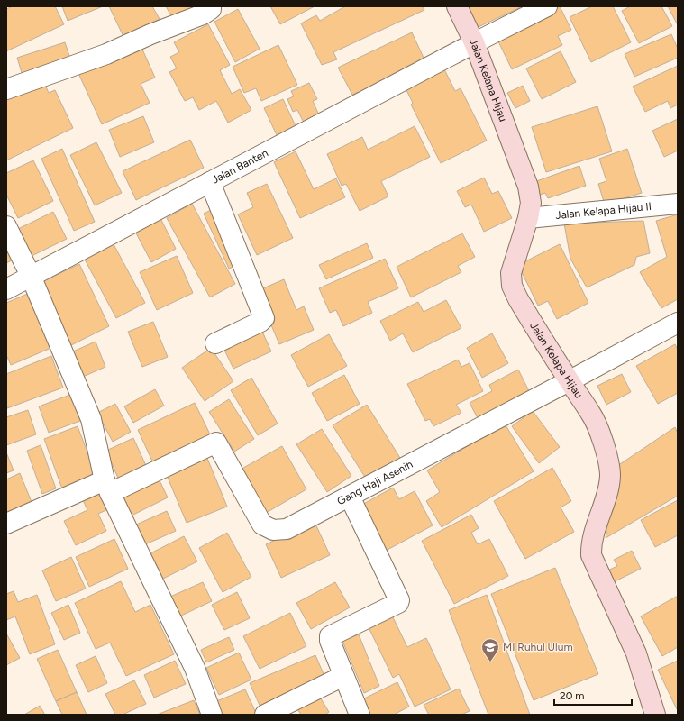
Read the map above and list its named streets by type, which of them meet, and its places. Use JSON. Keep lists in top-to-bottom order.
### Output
{
  "streets": {
    "street": [
      "Jalan Kelapa Hijau",
      "Jalan Banten",
      "Jalan Kelapa Hijau II",
      "Gang Haji Asenih"
    ]
  },
  "crossings": [
    ["Jalan Kelapa Hijau", "Jalan Banten"],
    ["Jalan Kelapa Hijau", "Jalan Kelapa Hijau II"],
    ["Jalan Kelapa Hijau", "Gang Haji Asenih"]
  ],
  "places": {
    "school or university": ["MI Ruhul Ulum"]
  },
  "scale_bar": "20 m"
}
